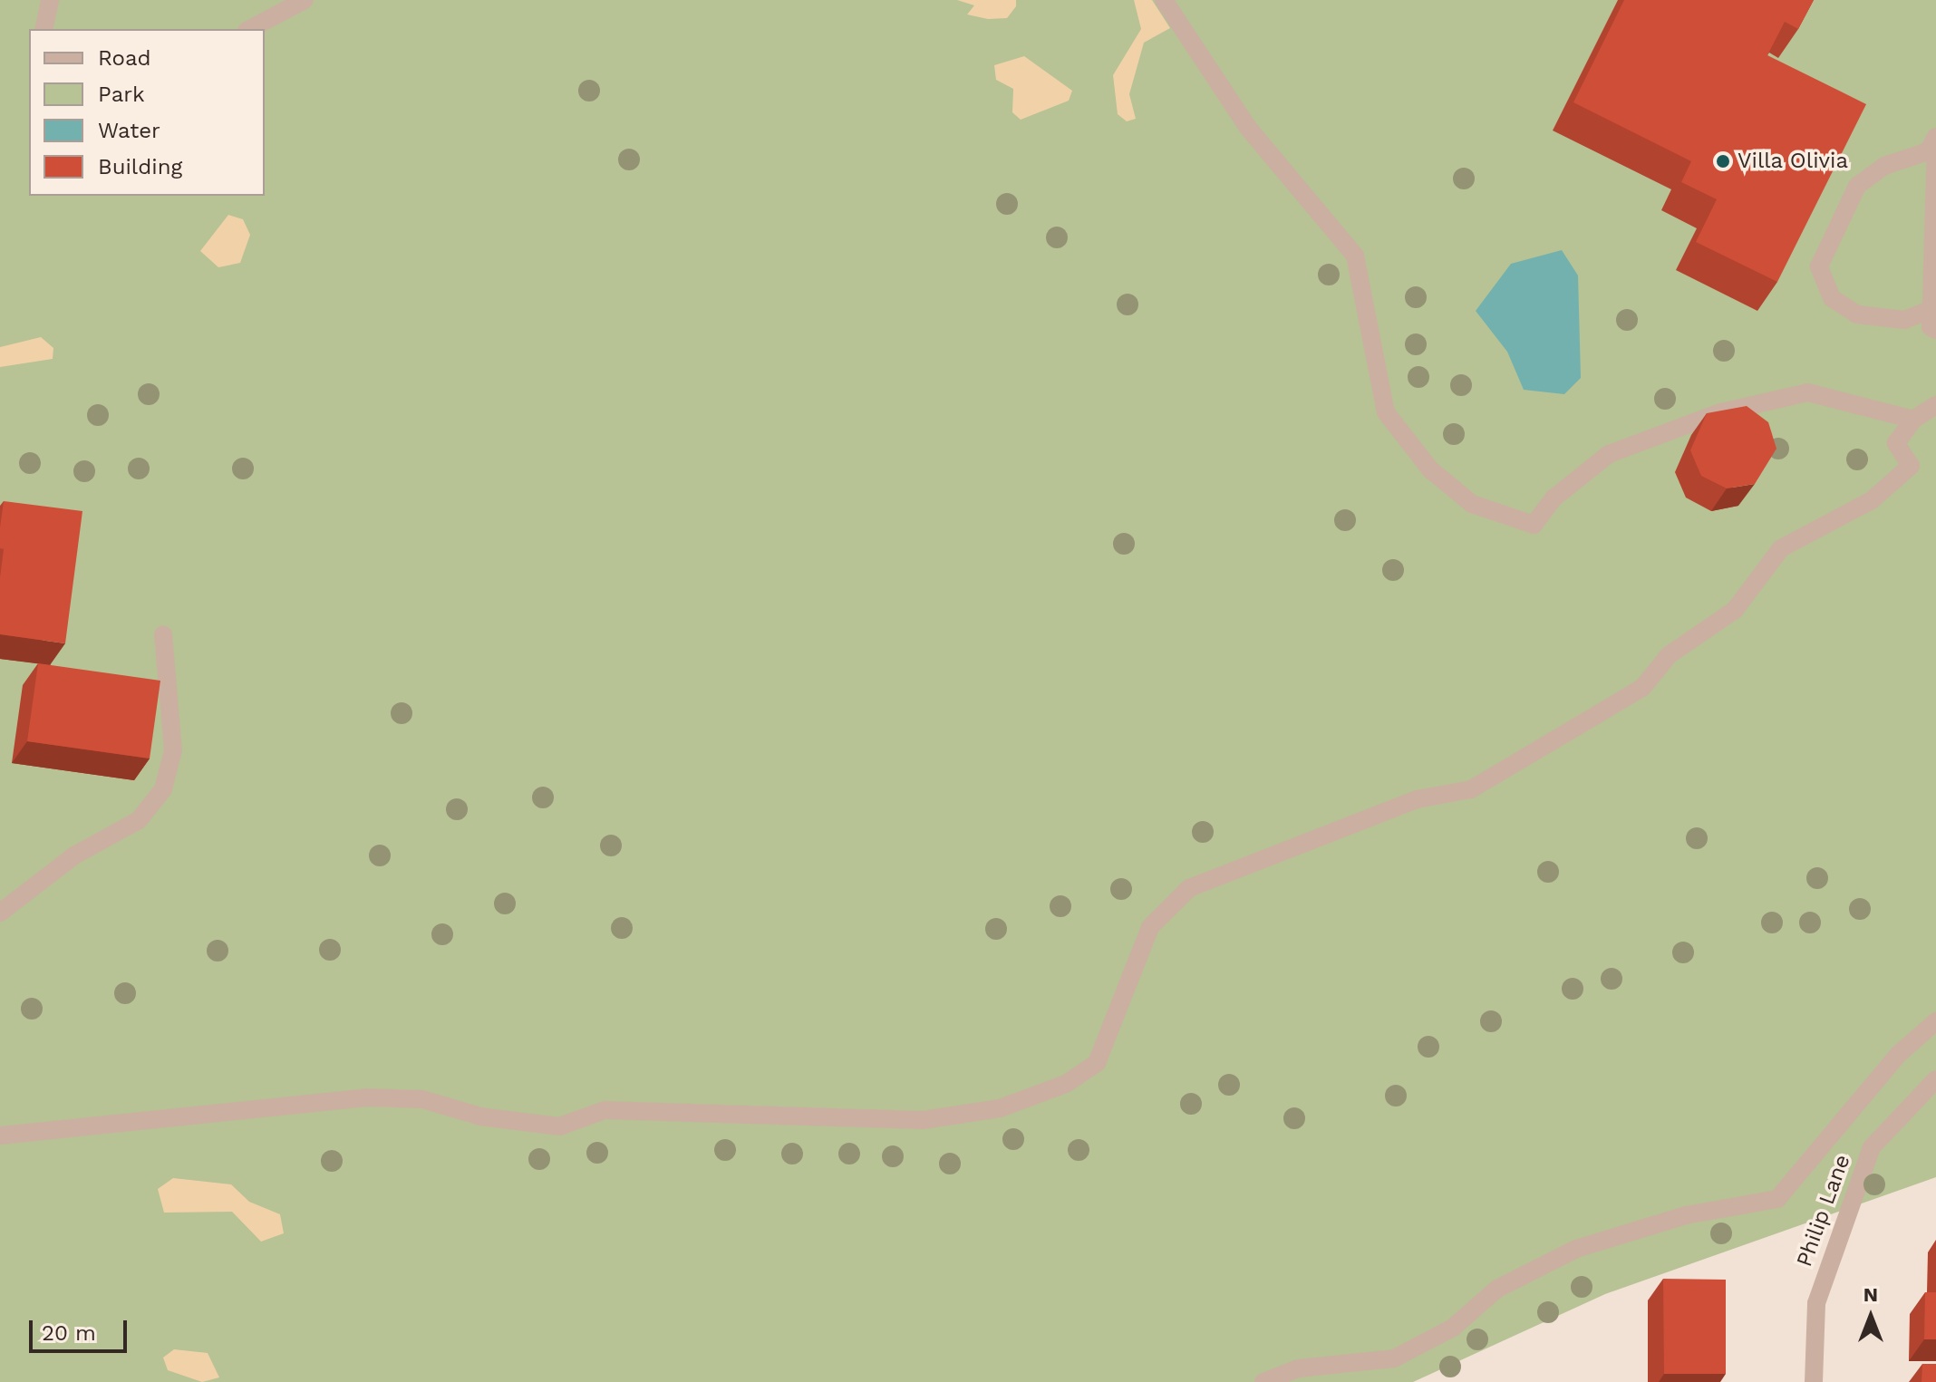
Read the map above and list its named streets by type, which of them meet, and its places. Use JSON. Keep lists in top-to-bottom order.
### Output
{
  "streets": {
    "street": ["Philip Lane"]
  },
  "places": ["Villa Olivia"],
  "legend": [
    "Road",
    "Park",
    "Water",
    "Building"
  ],
  "scale_bar": "20 m",
  "north": "top"
}
